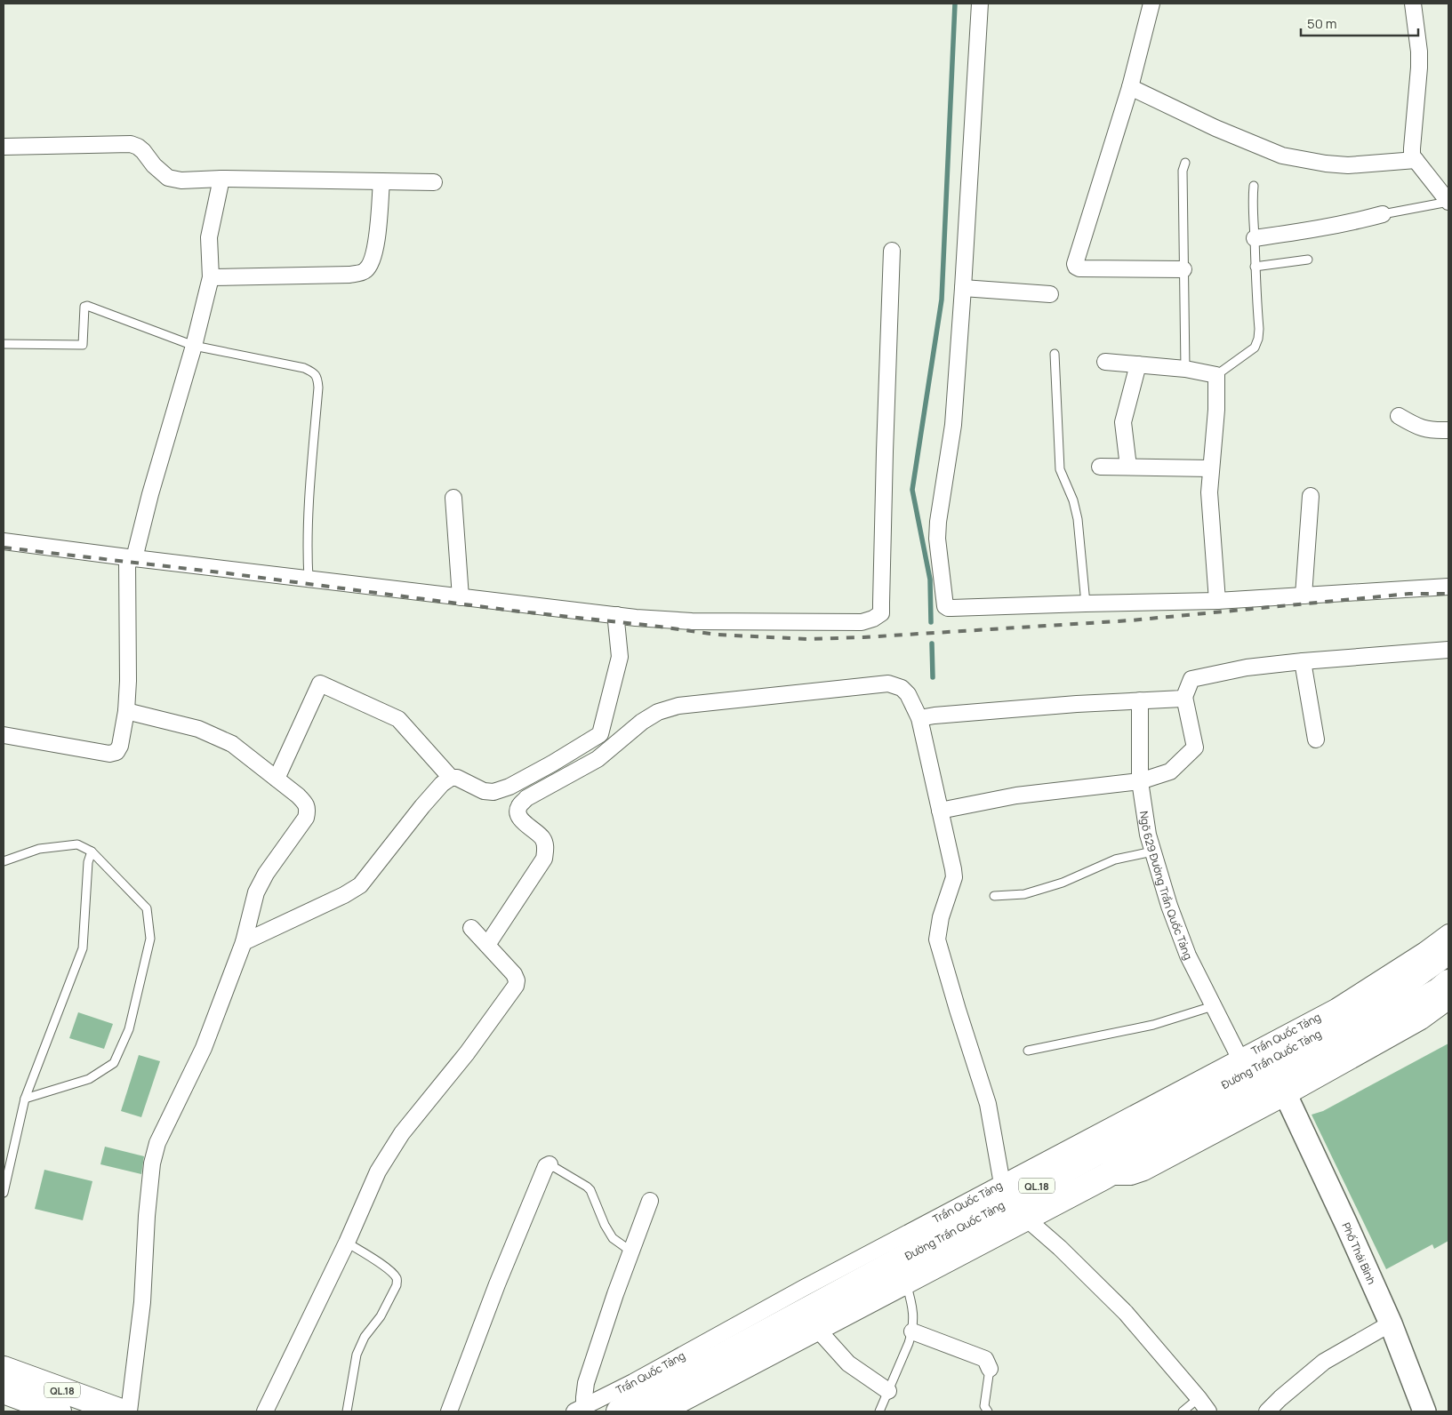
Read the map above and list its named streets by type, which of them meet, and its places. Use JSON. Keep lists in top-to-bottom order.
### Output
{
  "streets": {
    "highway": ["Đường Trần Quốc Tảng", "QL.18"],
    "street": ["Ngõ 629 Đường Trần Quốc Tảng", "Trần Quốc Tảng", "Phố Thái Bình"]
  },
  "crossings": [
    ["Ngõ 629 Đường Trần Quốc Tảng", "Trần Quốc Tảng"]
  ],
  "scale_bar": "50 m"
}
